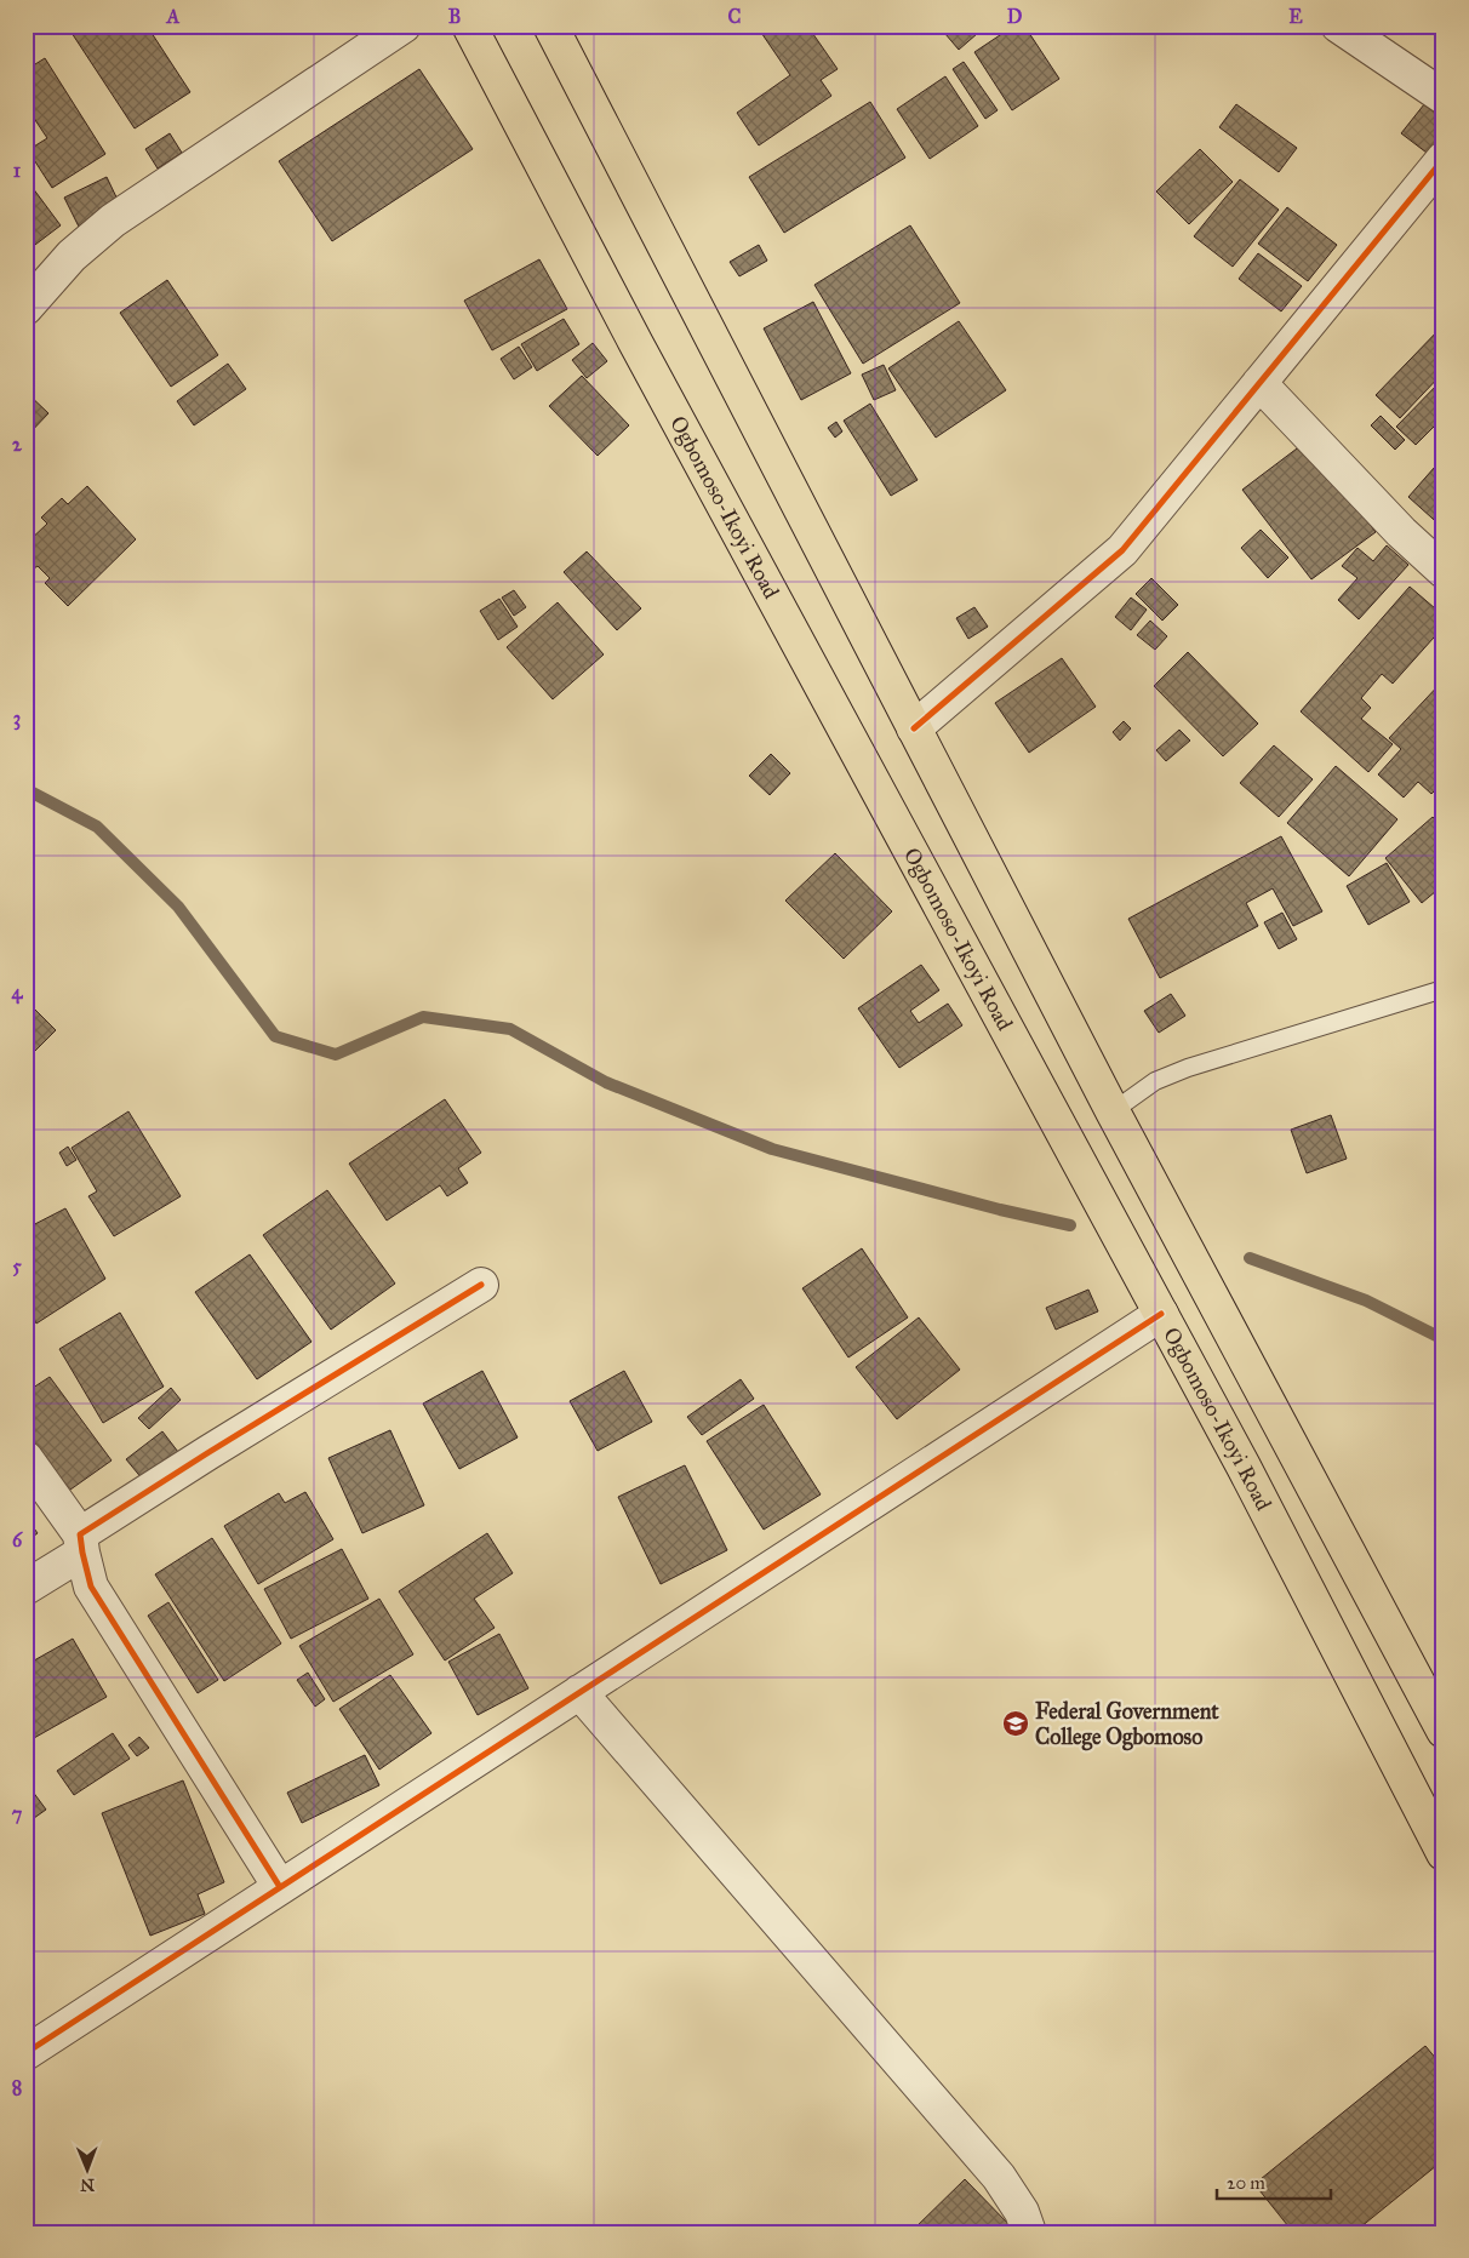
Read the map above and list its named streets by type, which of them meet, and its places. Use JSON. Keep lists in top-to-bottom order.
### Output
{
  "streets": {
    "main road": ["Ogbomoso-Ikoyi Road"]
  },
  "places": {
    "school or university": ["Federal Government College Ogbomoso"]
  },
  "scale_bar": "20 m",
  "north": "bottom",
  "grid": {
    "columns": [
      "A",
      "B",
      "C",
      "D",
      "E"
    ],
    "rows": [
      "1",
      "2",
      "3",
      "4",
      "5",
      "6",
      "7",
      "8"
    ]
  }
}
